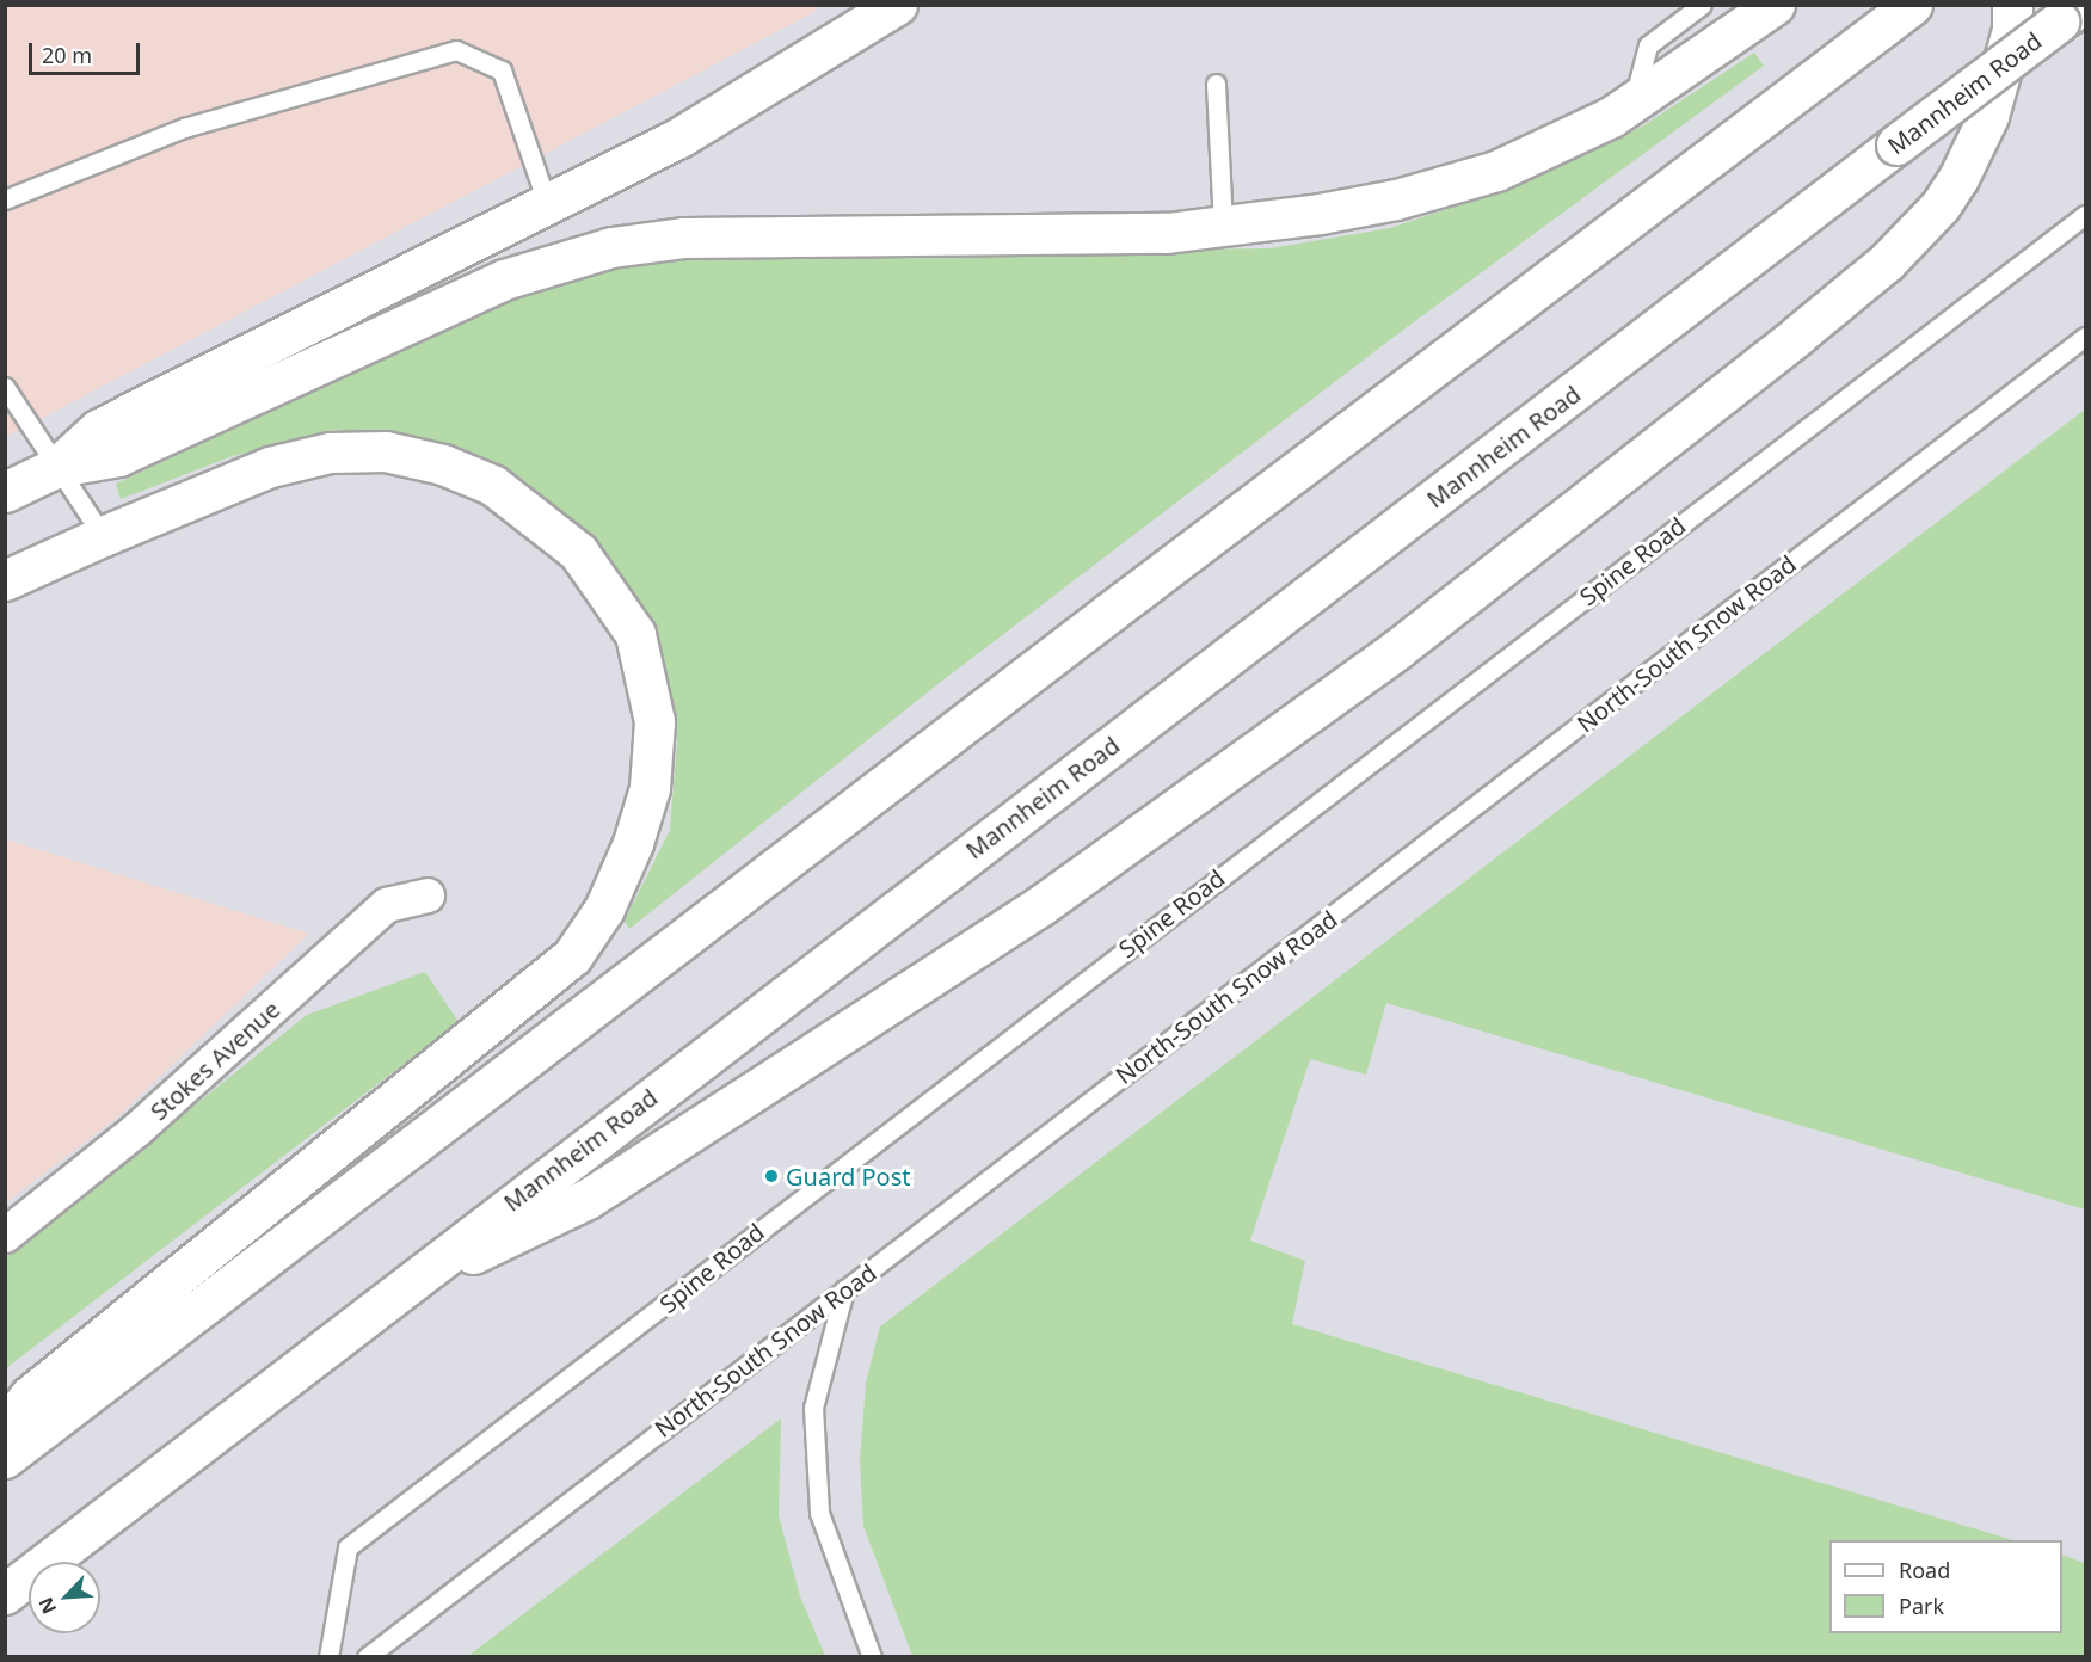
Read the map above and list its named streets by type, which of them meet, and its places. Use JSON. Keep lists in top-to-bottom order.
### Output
{
  "streets": {
    "main road": ["Mannheim Road"],
    "street": ["Stokes Avenue"],
    "lane": ["Spine Road", "North-South Snow Road"]
  },
  "places": ["Guard Post"],
  "legend": ["Road", "Park"],
  "scale_bar": "20 m",
  "north": "bottom left"
}
